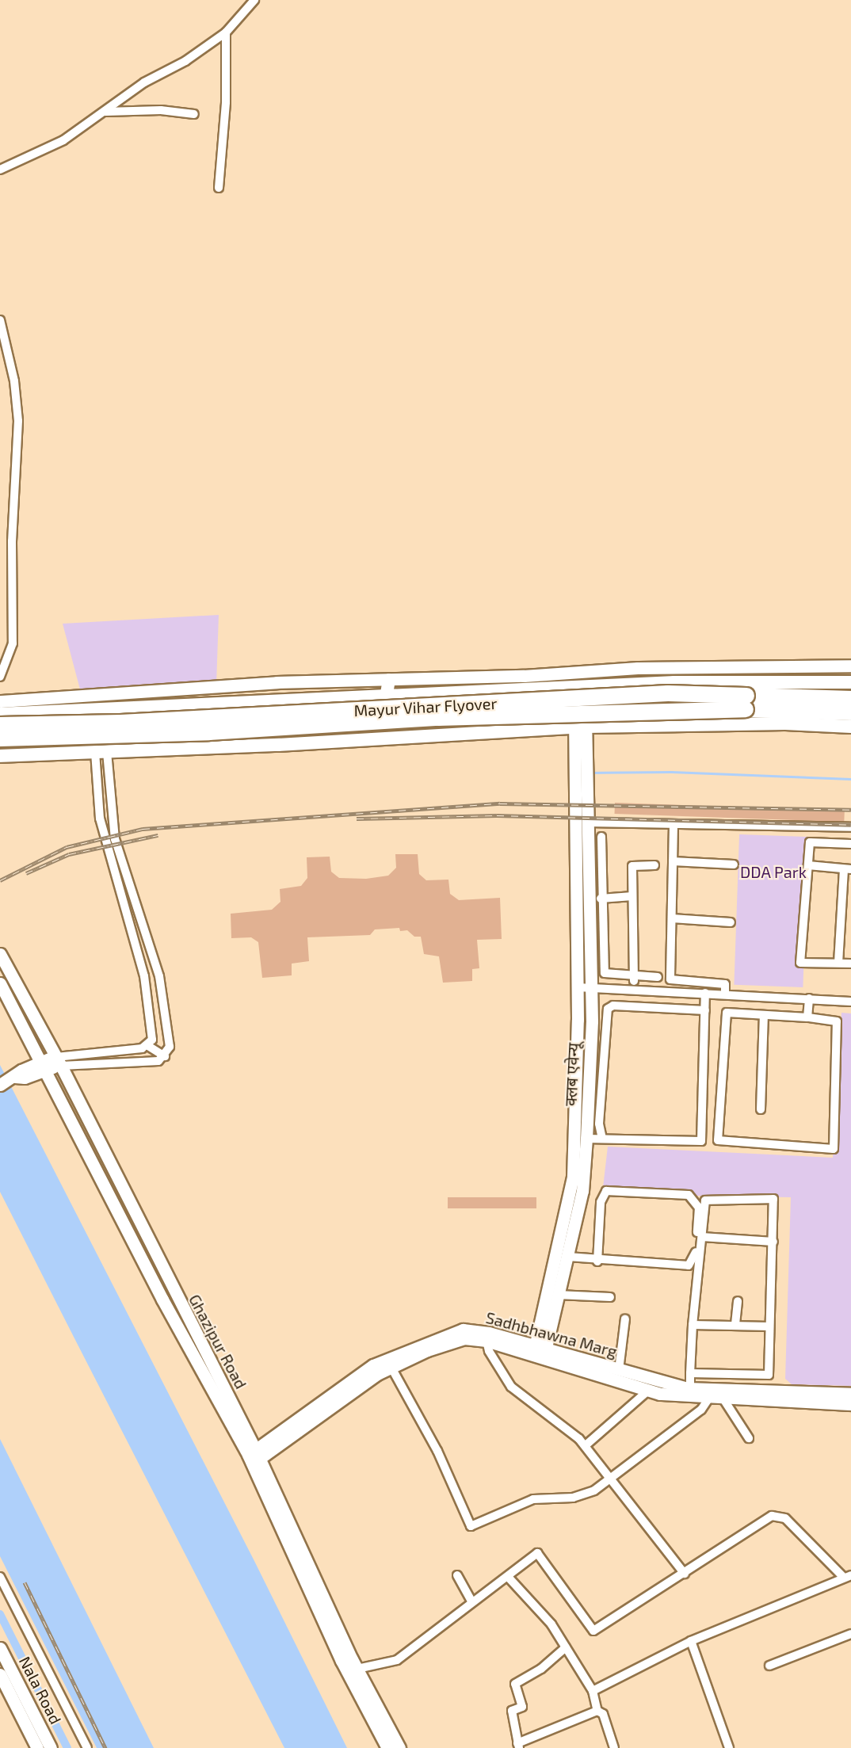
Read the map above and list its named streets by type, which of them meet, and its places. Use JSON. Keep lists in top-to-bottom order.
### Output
{
  "streets": {
    "highway": ["Mayur Vihar Flyover"],
    "street": [
      "क्लब एवेन्यू",
      "Sadhbhawna Marg",
      "Ghazipur Road",
      "Nala Road"
    ]
  },
  "crossings": [
    ["क्लब एवेन्यू", "Sadhbhawna Marg"],
    ["Sadhbhawna Marg", "Ghazipur Road"]
  ],
  "parks": ["DDA Park"]
}
